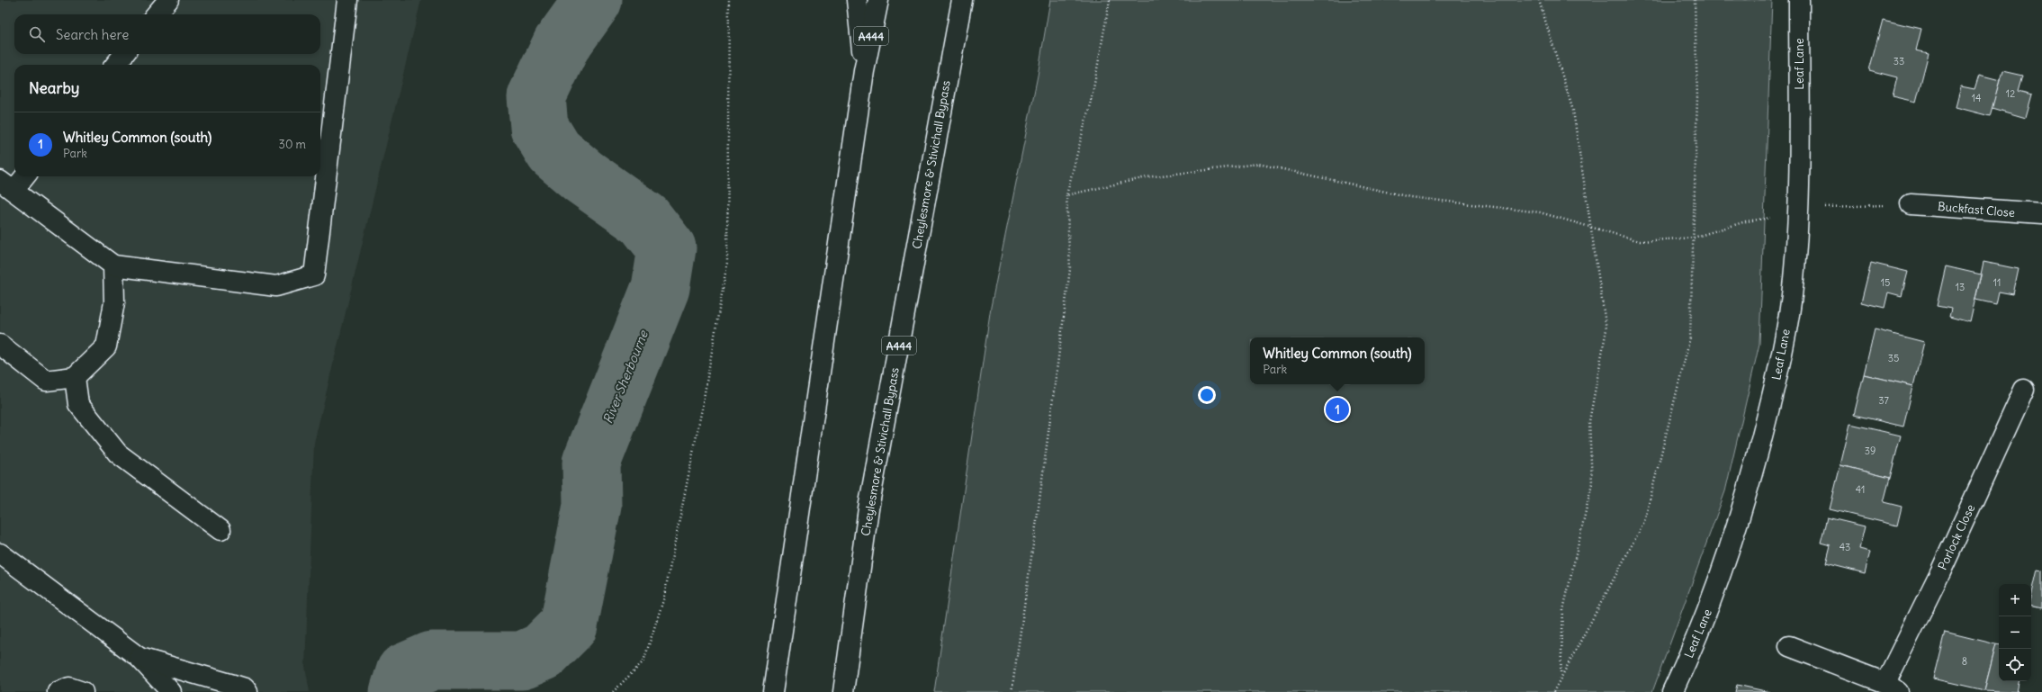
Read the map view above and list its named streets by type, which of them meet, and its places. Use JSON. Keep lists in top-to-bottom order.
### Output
{
  "streets": {
    "main road": [
      "A444",
      "Leaf Lane",
      "Cheylesmore & Stivichall Bypass",
      "Buckfast Close",
      "Porlock Close"
    ]
  },
  "water": ["River Sherbourne"],
  "house_numbers": [
    "33",
    "12",
    "14",
    "15",
    "11",
    "13",
    "35",
    "37",
    "39",
    "41",
    "43",
    "8"
  ],
  "page": {
    "search": "Search here",
    "heading": "Nearby",
    "list": [
      {
        "mark": "1",
        "name": "Whitley Common (south)",
        "note": "Park",
        "value": "30 m"
      }
    ],
    "popup": ["Whitley Common (south)", "Park"],
    "pins": "1",
    "map_buttons": ["+", "−"]
  }
}
